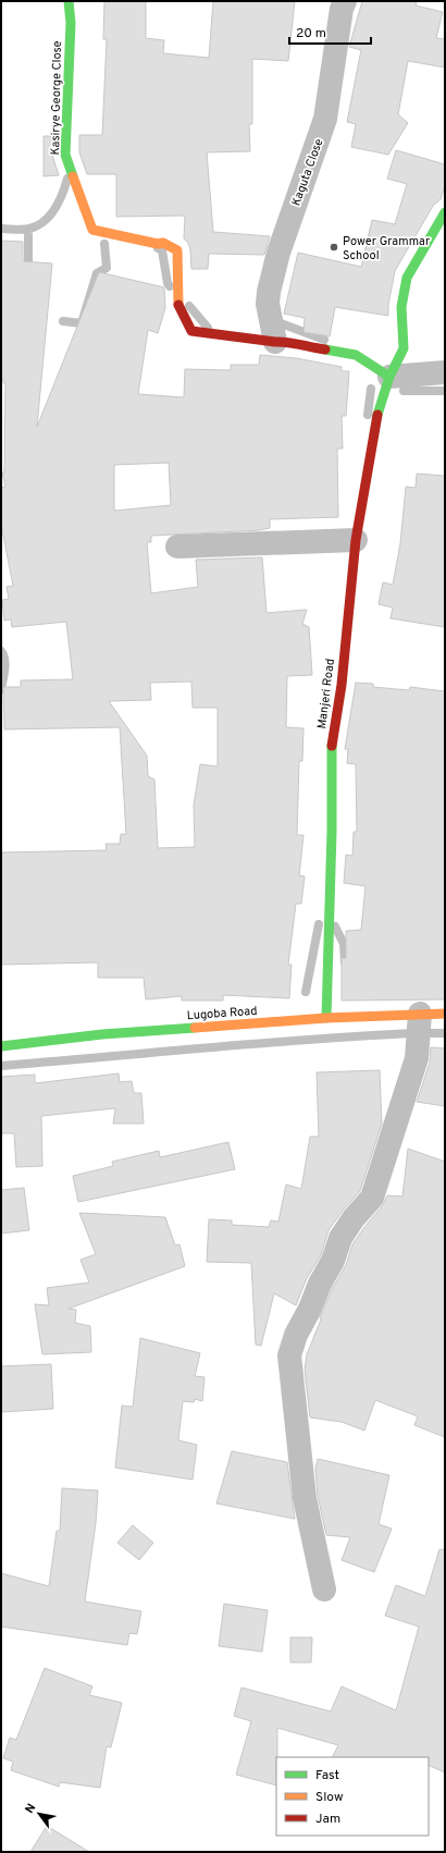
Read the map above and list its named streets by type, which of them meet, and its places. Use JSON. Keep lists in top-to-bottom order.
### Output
{
  "streets": {
    "street": [
      "Kasirye George Close",
      "Kaguta Close",
      "Manjeri Road",
      "Lugoba Road"
    ]
  },
  "crossings": [
    ["Kasirye George Close", "Kaguta Close"],
    ["Kasirye George Close", "Manjeri Road"],
    ["Manjeri Road", "Lugoba Road"]
  ],
  "places": ["Power Grammar School"],
  "legend": ["Fast", "Slow", "Jam"],
  "scale_bar": "20 m",
  "north": "top left"
}
